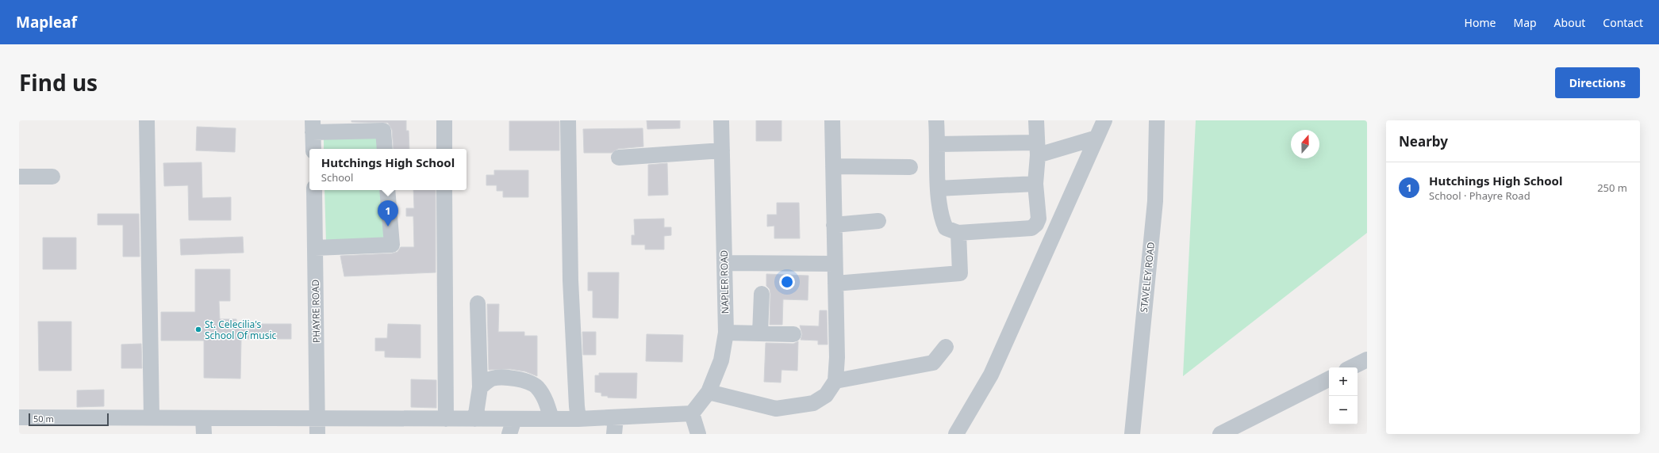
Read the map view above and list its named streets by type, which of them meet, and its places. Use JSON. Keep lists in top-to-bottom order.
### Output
{
  "streets": {
    "street": ["STAVELEY ROAD", "NAPLER ROAD", "PHAYRE ROAD"]
  },
  "places": ["St. Celecilia's School Of music"],
  "scale_bar": "50 m",
  "north": "top",
  "page": {
    "header": "Mapleaf",
    "nav": [
      "Home",
      "Map",
      "About",
      "Contact"
    ],
    "title": "Find us",
    "buttons": "Directions",
    "heading": "Nearby",
    "popup": ["Hutchings High School", "School"],
    "list": [
      {
        "mark": "1",
        "name": "Hutchings High School",
        "note": "School · Phayre Road",
        "value": "250 m"
      }
    ],
    "pins": "1",
    "map_buttons": ["+", "−"],
    "scale": "50 m"
  }
}
